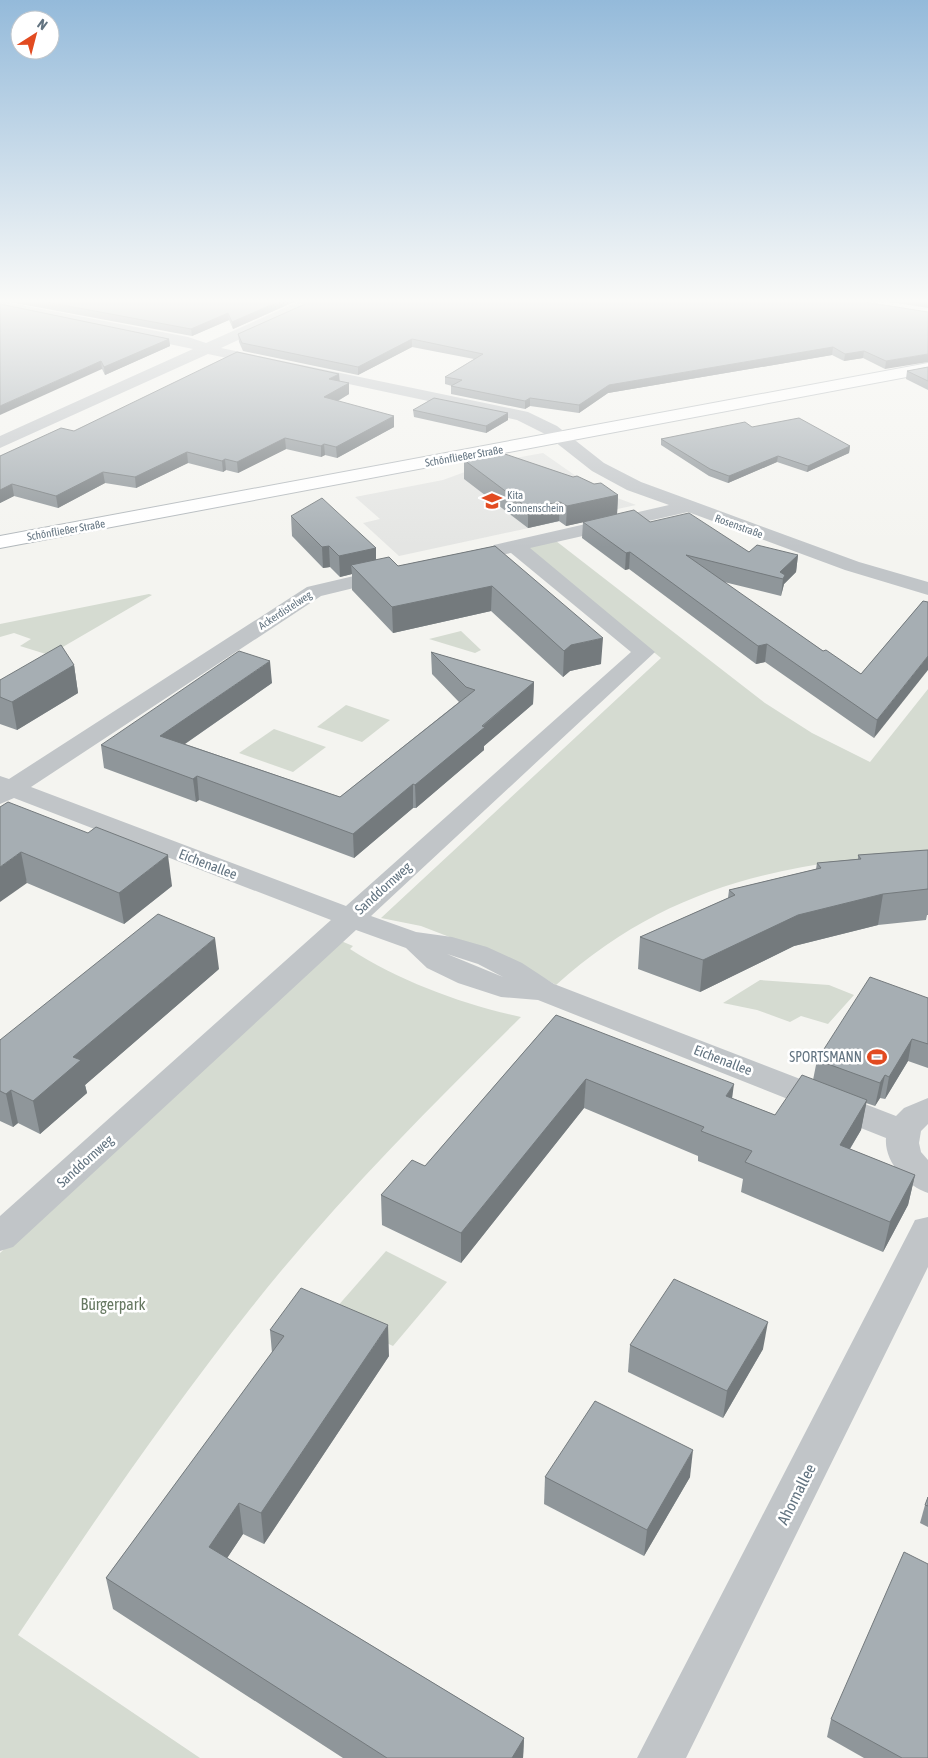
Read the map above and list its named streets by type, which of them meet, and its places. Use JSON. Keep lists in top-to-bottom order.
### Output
{
  "streets": {
    "main road": ["Schönfließer Straße"],
    "street": [
      "Rosenstraße",
      "Ackerdistelweg",
      "Eichenallee",
      "Sanddornweg",
      "Ahornallee"
    ]
  },
  "crossings": [
    ["Schönfließer Straße", "Rosenstraße"],
    ["Ackerdistelweg", "Eichenallee"],
    ["Eichenallee", "Sanddornweg"]
  ],
  "parks": ["Bürgerpark"],
  "places": {
    "school or university": ["Kita Sonnenschein"],
    "sports": ["SPORTSMANN"]
  },
  "north": "top right"
}
